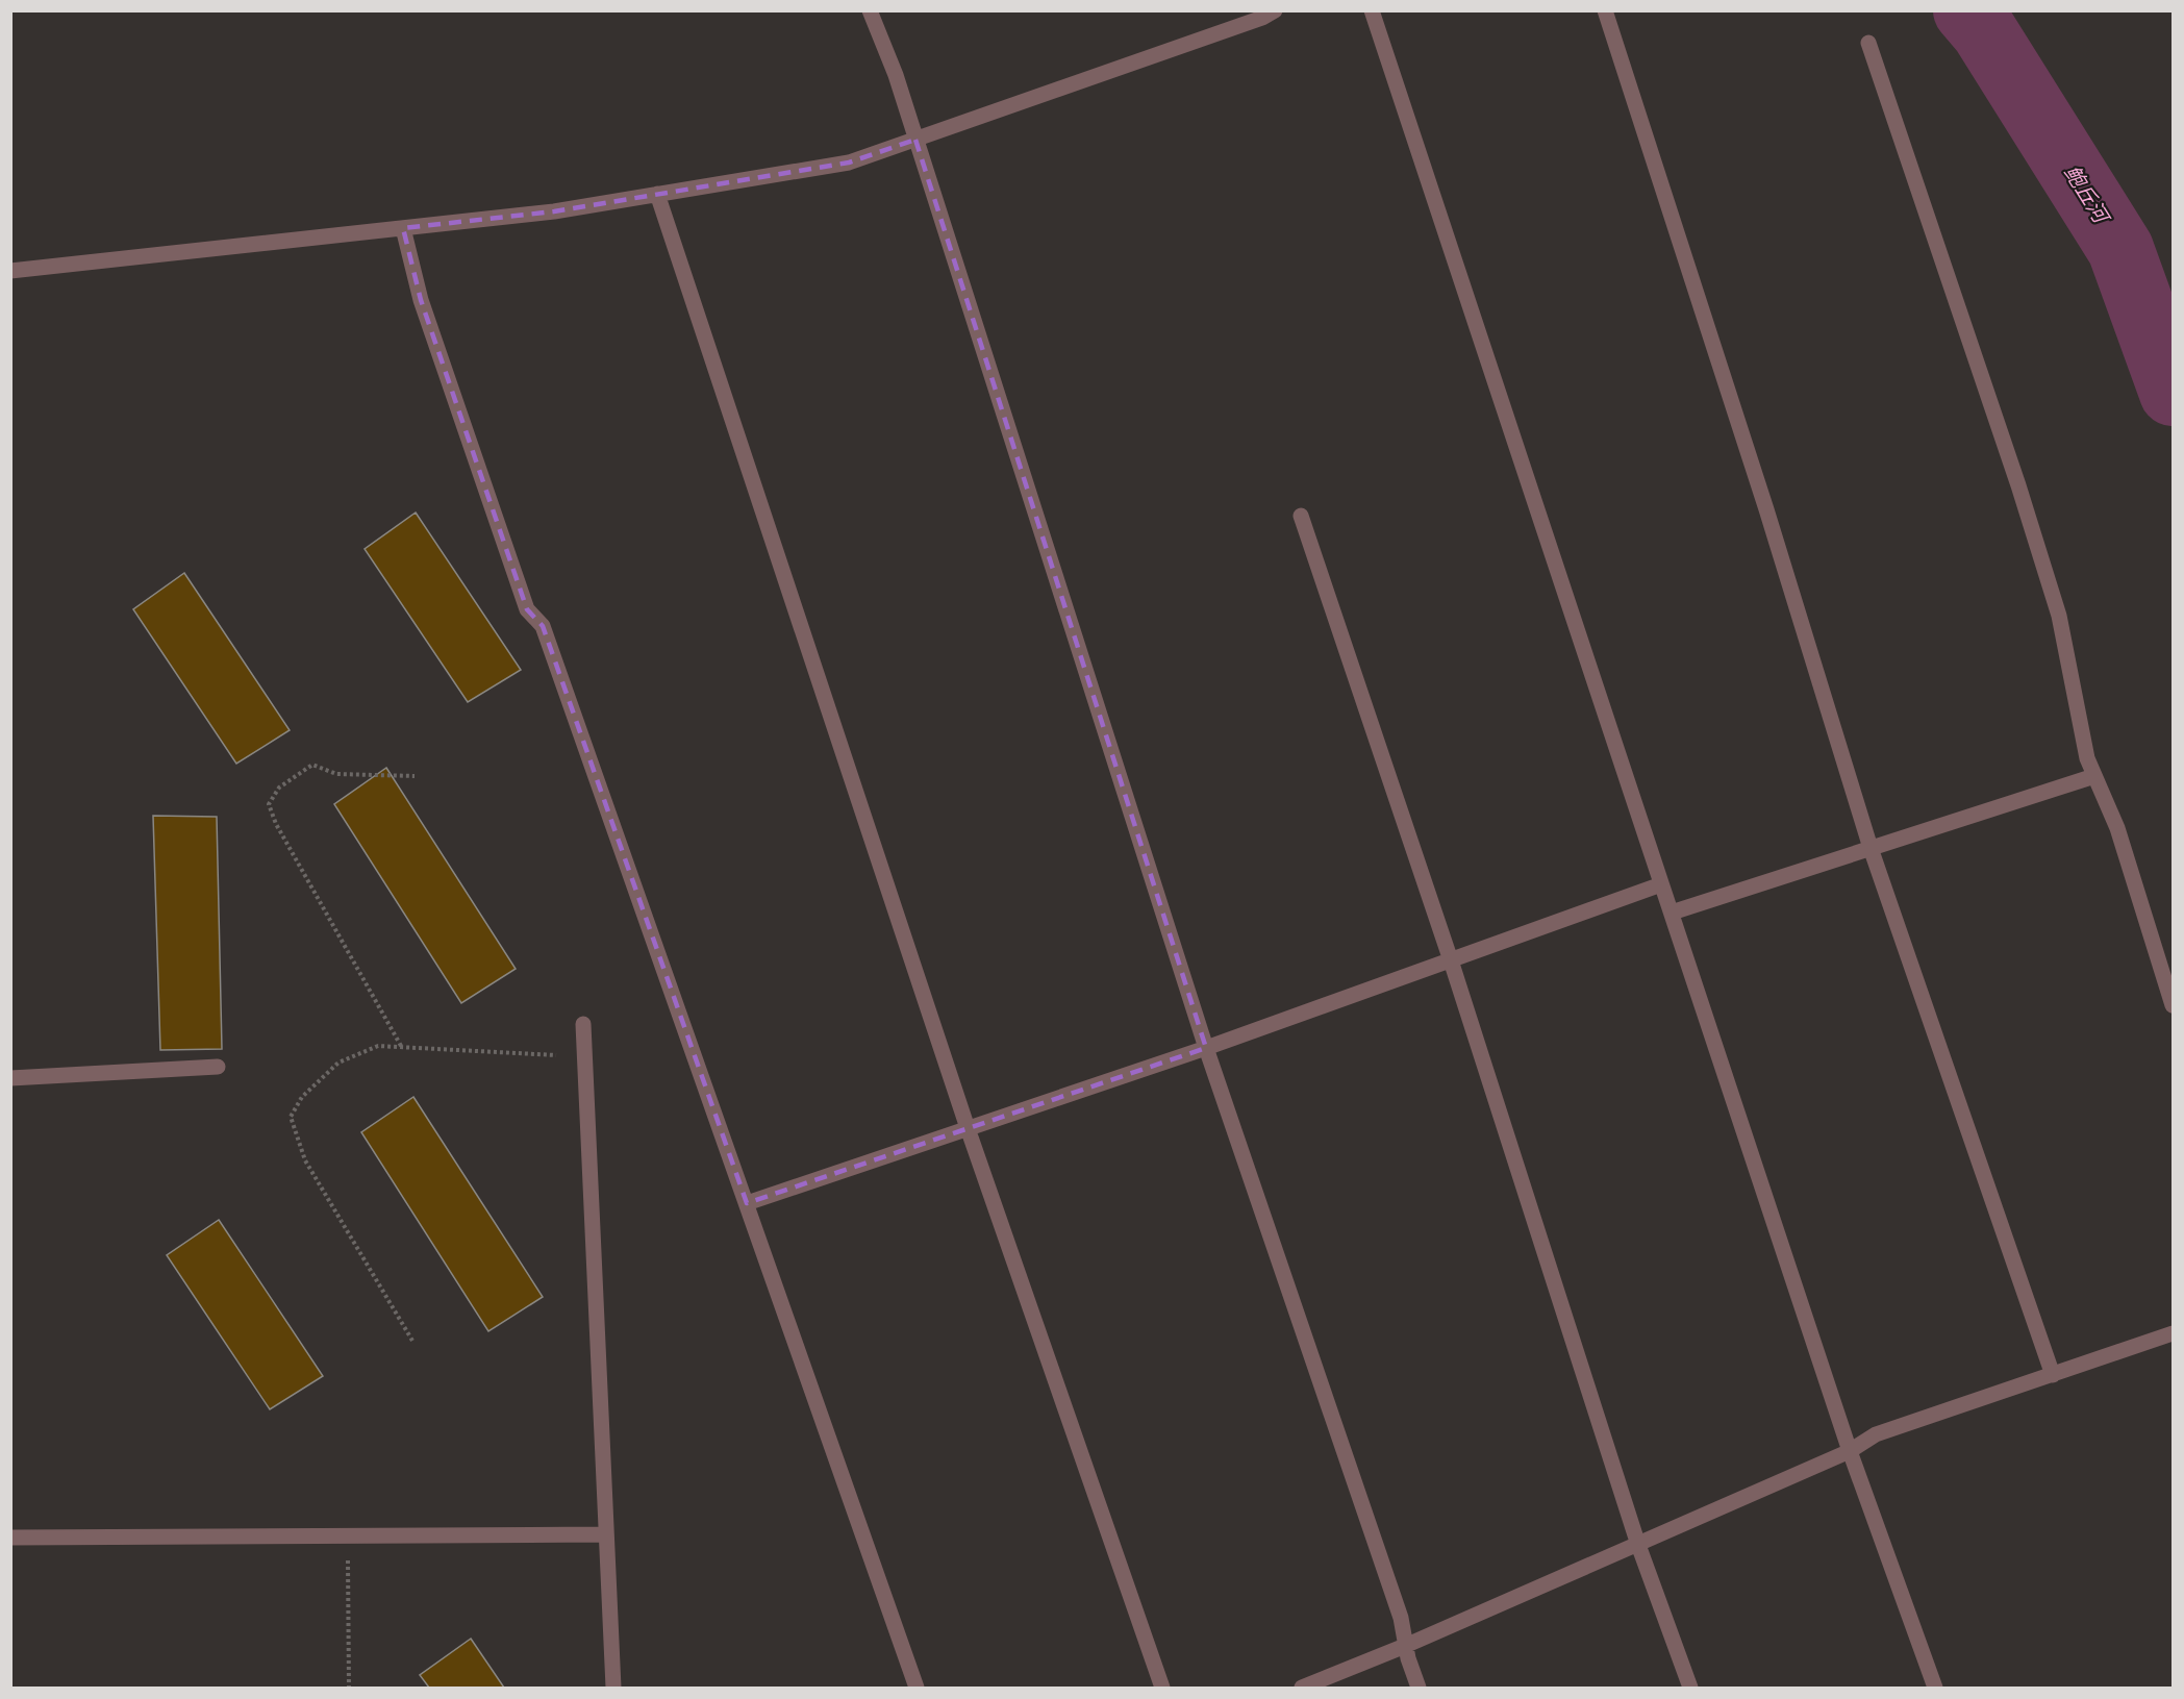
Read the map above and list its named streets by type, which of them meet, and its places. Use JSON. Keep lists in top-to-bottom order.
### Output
{
  "water": ["鲍丘河"]
}
